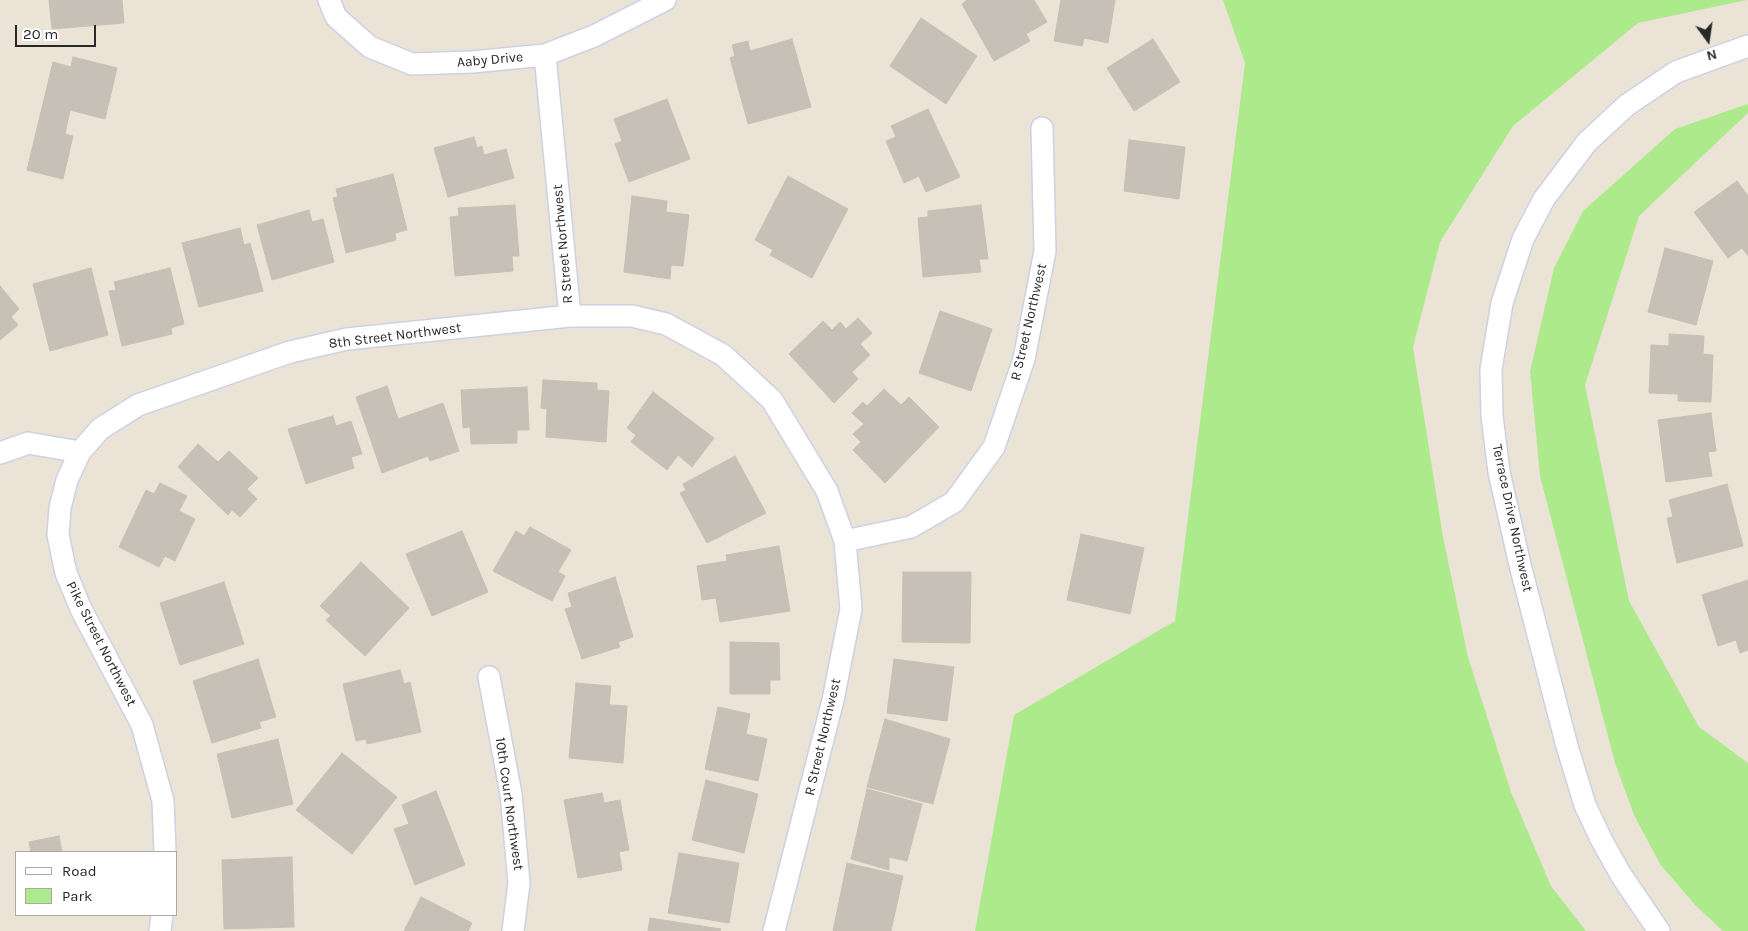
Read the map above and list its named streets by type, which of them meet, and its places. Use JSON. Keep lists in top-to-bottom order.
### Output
{
  "streets": {
    "street": [
      "Aaby Drive",
      "R Street Northwest",
      "8th Street Northwest",
      "Terrace Drive Northwest",
      "Pike Street Northwest",
      "10th Court Northwest"
    ]
  },
  "crossings": [
    ["Aaby Drive", "R Street Northwest"],
    ["R Street Northwest", "8th Street Northwest"],
    ["8th Street Northwest", "Pike Street Northwest"]
  ],
  "legend": ["Road", "Park"],
  "scale_bar": "20 m",
  "north": "bottom"
}
